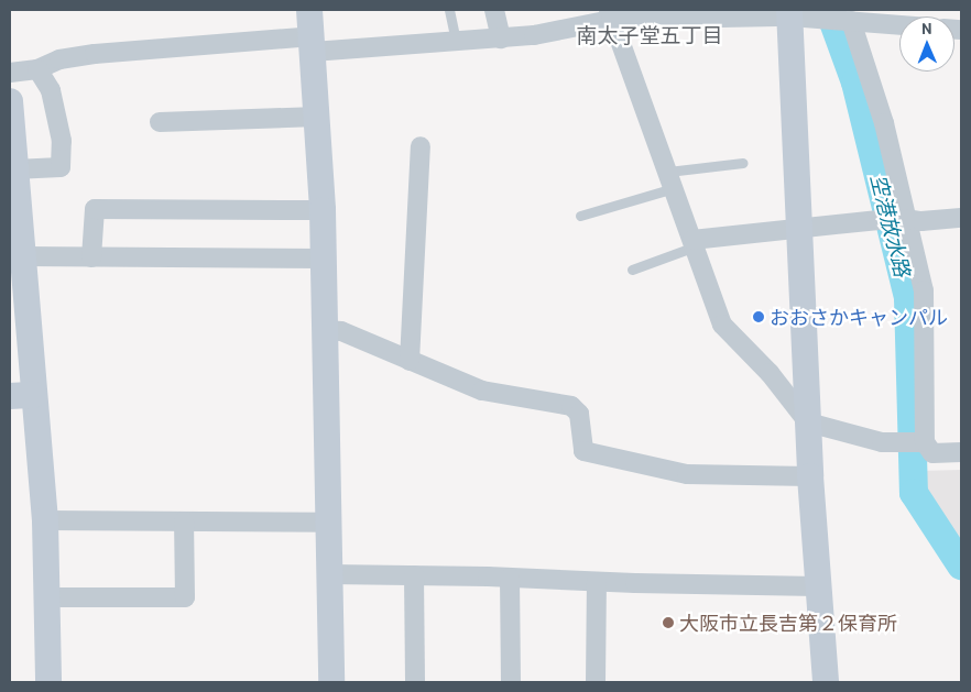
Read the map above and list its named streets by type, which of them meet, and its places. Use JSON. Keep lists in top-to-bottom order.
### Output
{
  "districts": ["南太子堂五丁目"],
  "water": ["空港放水路"],
  "places": ["おおさかキャンパル", "大阪市立長吉第２保育所"],
  "north": "top"
}
